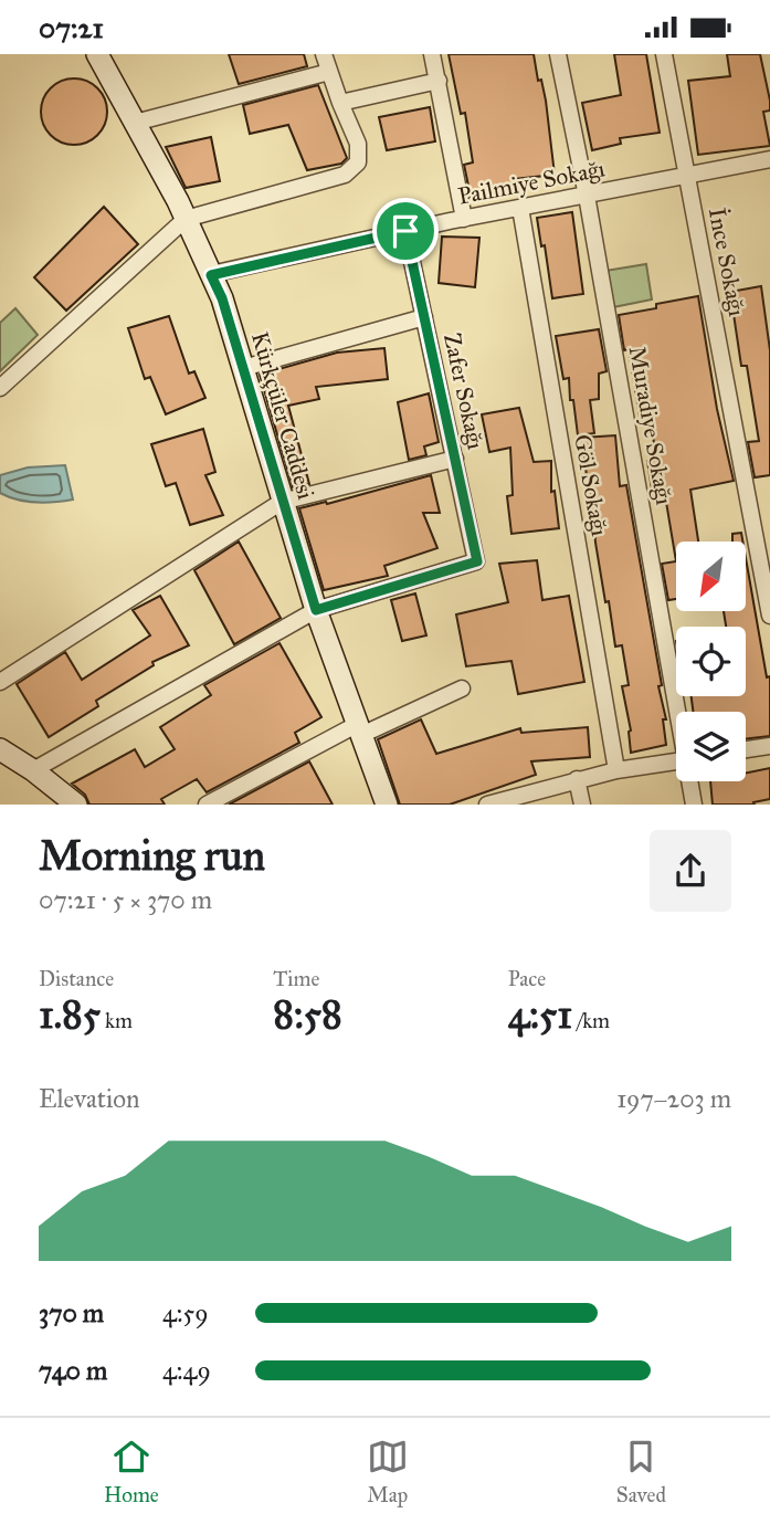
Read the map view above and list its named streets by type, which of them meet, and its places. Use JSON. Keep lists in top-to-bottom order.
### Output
{
  "streets": {
    "main road": ["Kürkçüler Caddesi"],
    "street": [
      "Pailmiye Sokağı",
      "İnce Sokağı",
      "Zafer Sokağı",
      "Muradiye Sokağı",
      "Göl Sokağı"
    ]
  },
  "crossings": [
    ["Pailmiye Sokağı", "İnce Sokağı"],
    ["Pailmiye Sokağı", "Zafer Sokağı"],
    ["Pailmiye Sokağı", "Kürkçüler Caddesi"],
    ["Pailmiye Sokağı", "Muradiye Sokağı"],
    ["Pailmiye Sokağı", "Göl Sokağı"],
    ["Zafer Sokağı", "Kürkçüler Caddesi"]
  ],
  "north": "bottom left",
  "page": {
    "status": "07:21",
    "heading": ["Morning run", "07:21 · 5 × 370 m"],
    "stats": [
      ["Distance", "1.85 km"],
      ["Time", "8:58"],
      ["Pace", "4:51 /km"]
    ],
    "chart": ["Elevation", "197–203 m"],
    "list": [
      {
        "name": "370 m",
        "note": "4:59"
      },
      {
        "name": "740 m",
        "note": "4:49"
      }
    ],
    "tabs": ["Home", "Map", "Saved"]
  }
}
